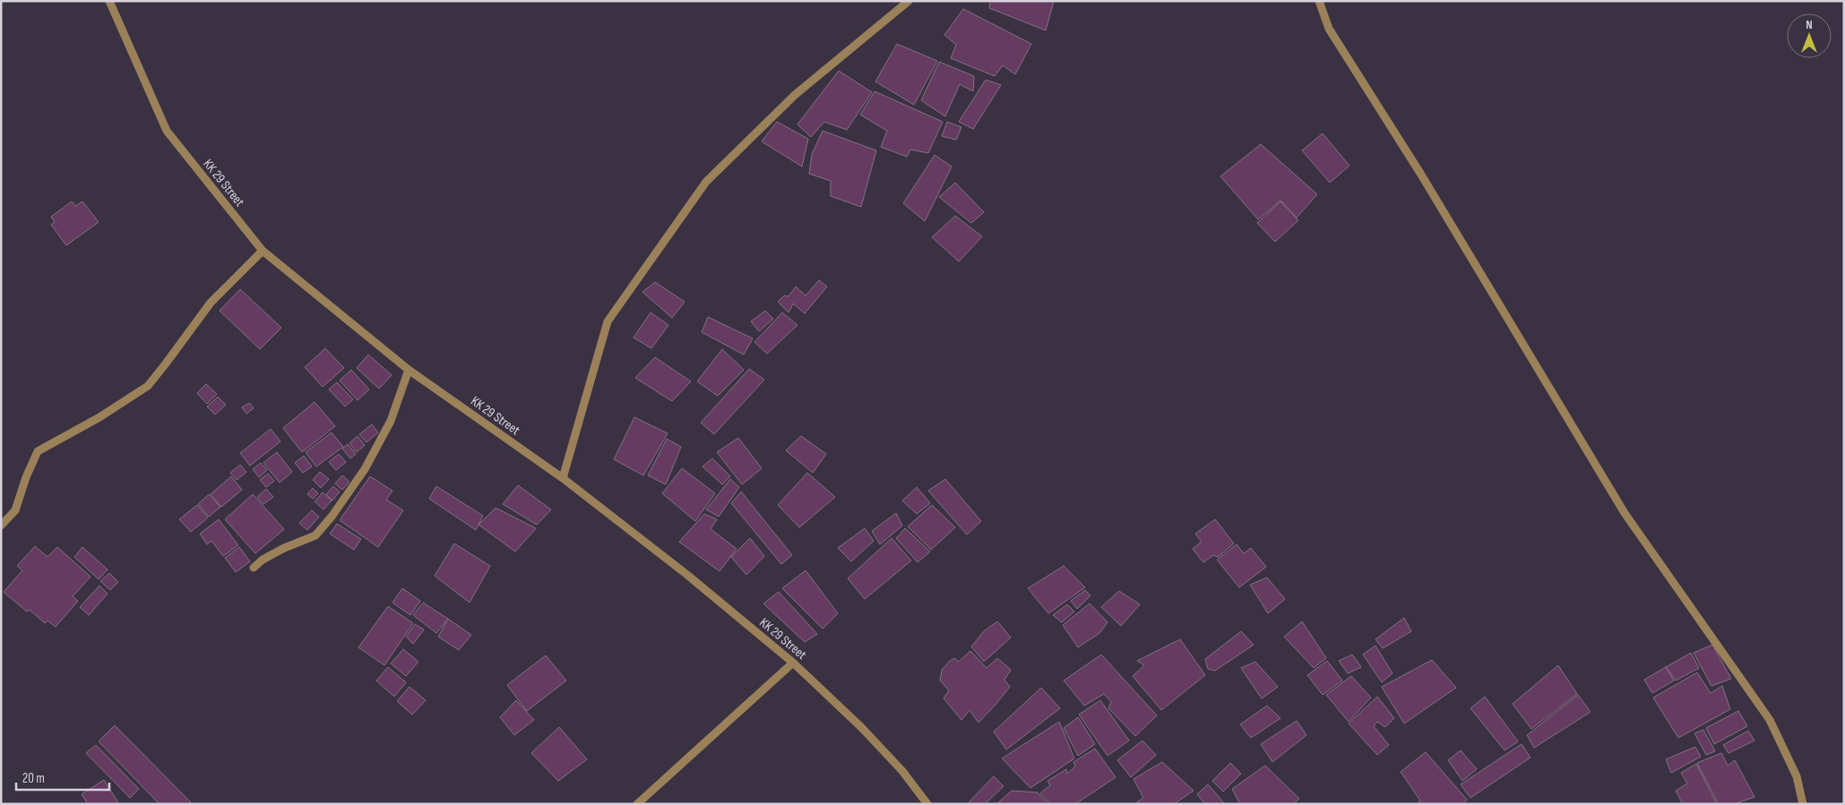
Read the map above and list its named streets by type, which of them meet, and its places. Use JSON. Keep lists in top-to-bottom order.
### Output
{
  "streets": {
    "street": ["KK 29 Street"]
  },
  "scale_bar": "20 m",
  "north": "top"
}
